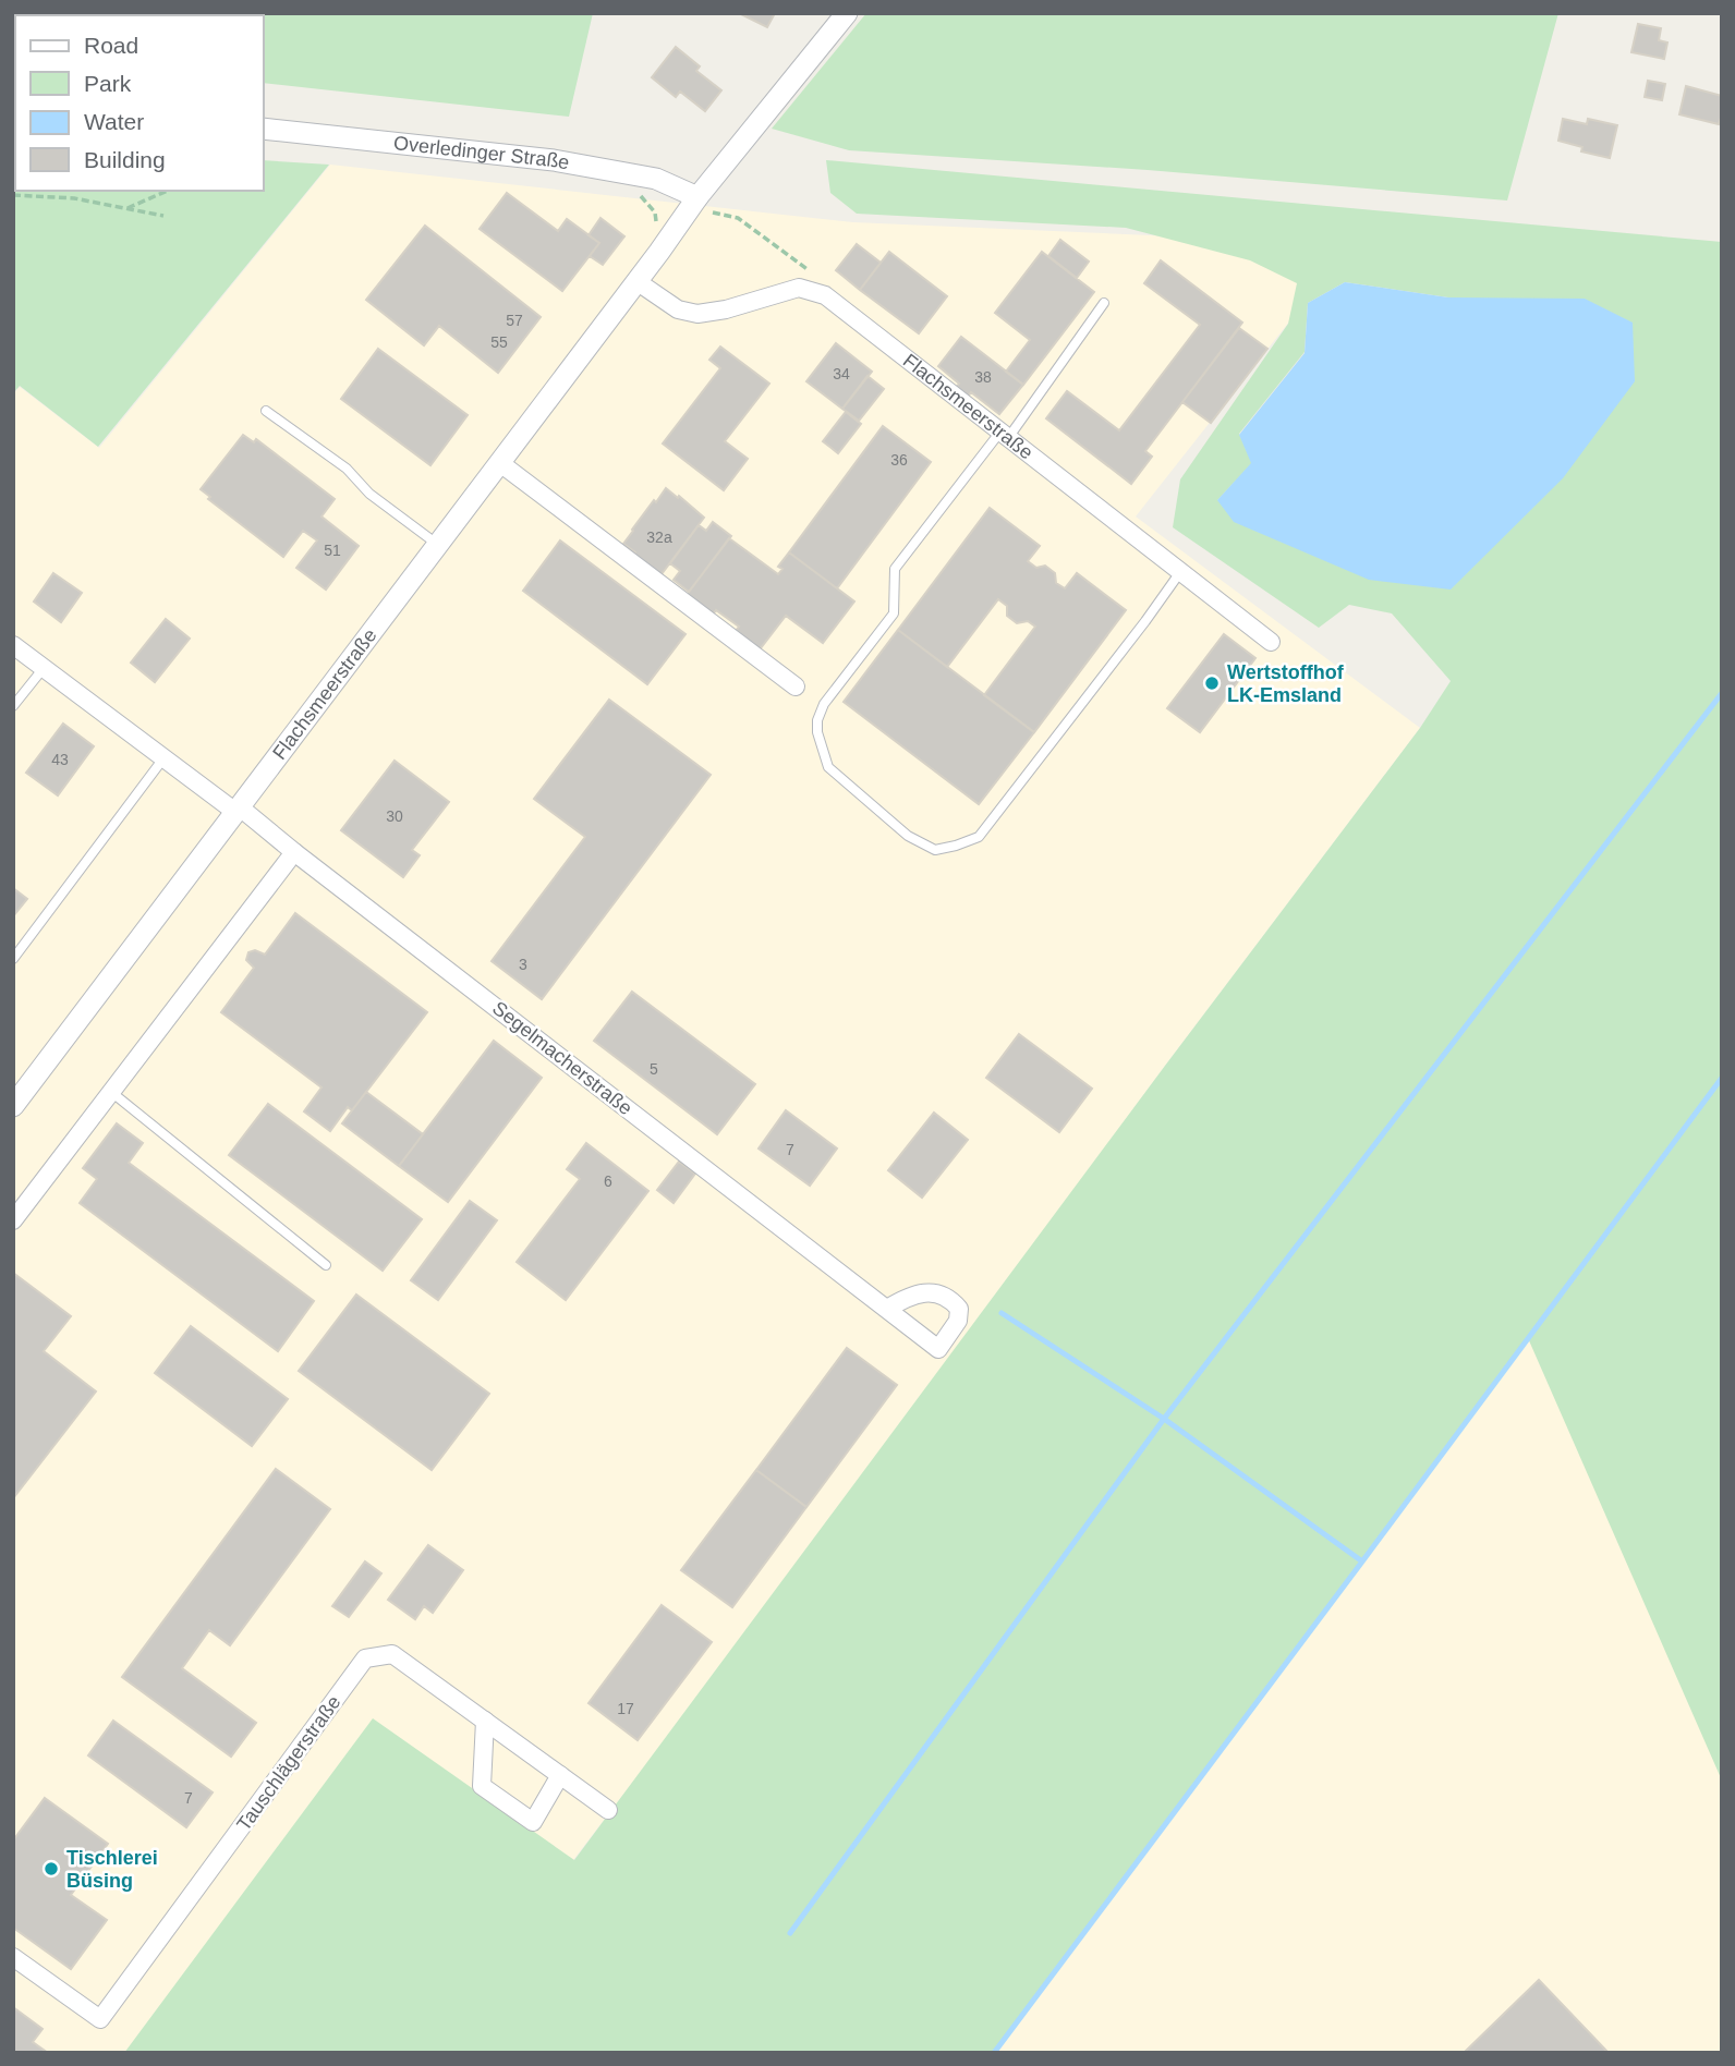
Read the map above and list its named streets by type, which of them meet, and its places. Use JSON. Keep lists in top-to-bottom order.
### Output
{
  "streets": {
    "street": [
      "Overledinger Straße",
      "Flachsmeerstraße",
      "Segelmacherstraße",
      "Tauschlägerstraße"
    ]
  },
  "crossings": [
    ["Overledinger Straße", "Flachsmeerstraße"],
    ["Flachsmeerstraße", "Segelmacherstraße"]
  ],
  "places": ["Wertstoffhof LK-Emsland", "Tischlerei Büsing"],
  "house_numbers": [
    "57",
    "55",
    "34",
    "38",
    "36",
    "32a",
    "51",
    "43",
    "30",
    "3",
    "5",
    "7",
    "6",
    "17",
    "7"
  ],
  "legend": [
    "Road",
    "Park",
    "Water",
    "Building"
  ]
}
